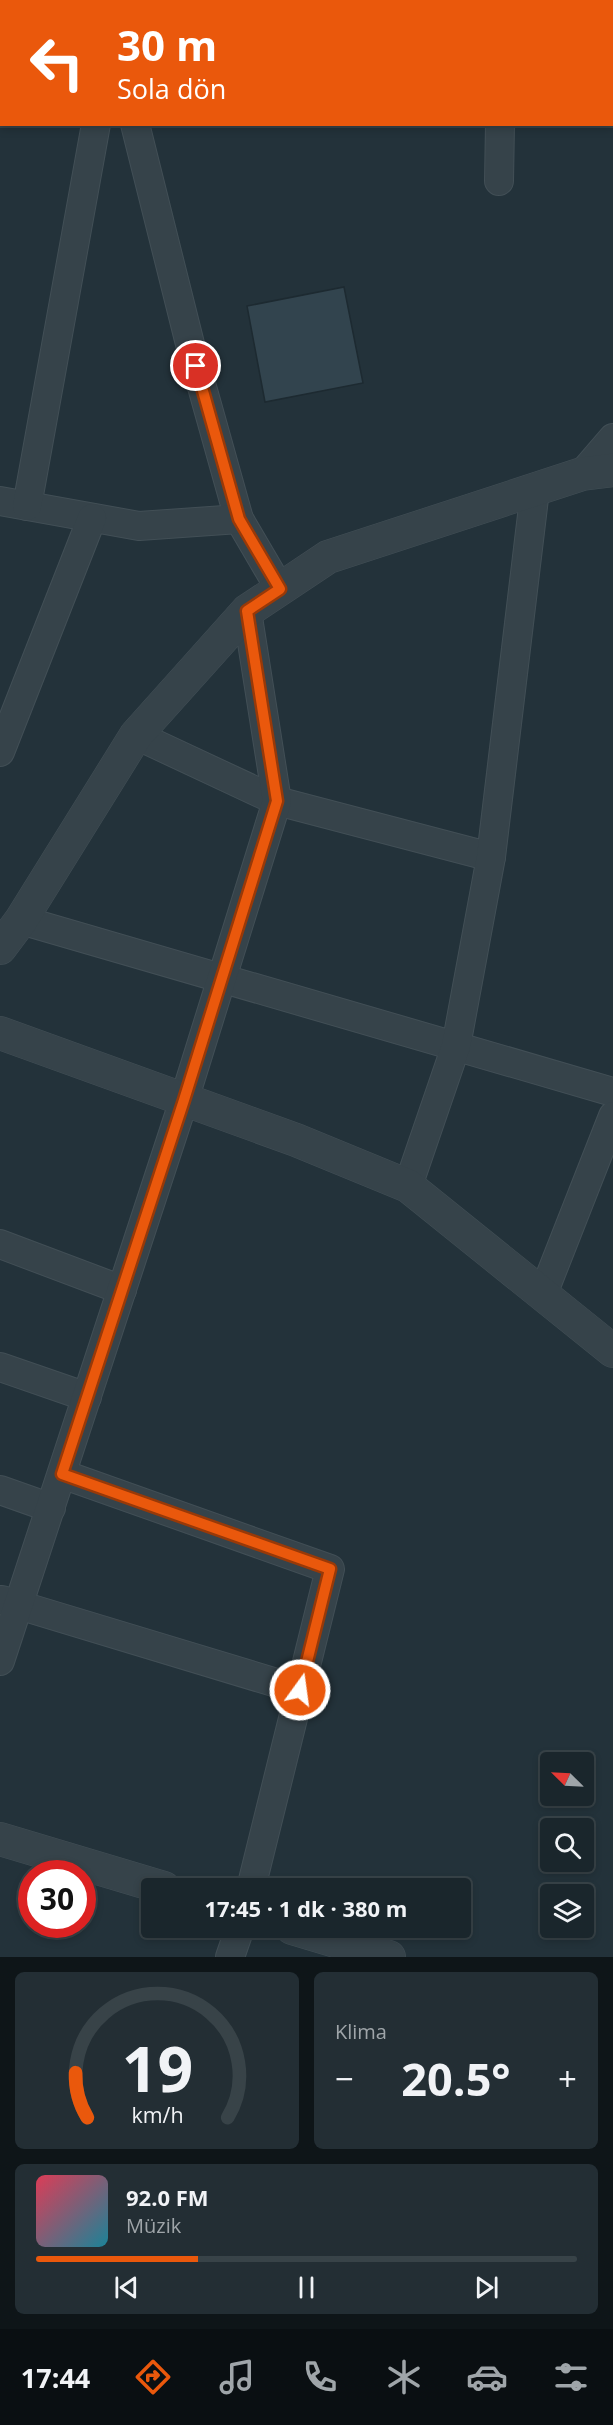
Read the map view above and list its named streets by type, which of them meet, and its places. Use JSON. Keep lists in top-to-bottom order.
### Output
{
  "north": "top left",
  "page": {
    "turn": ["30 m", "Sola dön"],
    "limit": "30",
    "trip": "17:45 · 1 dk · 380 m",
    "tile": "Klima",
    "heat": ["−", "20.5°", "+"],
    "song": ["92.0 FM", "Müzik"],
    "tabs": "17:44",
    "gauge": ["19", "km/h"]
  }
}
